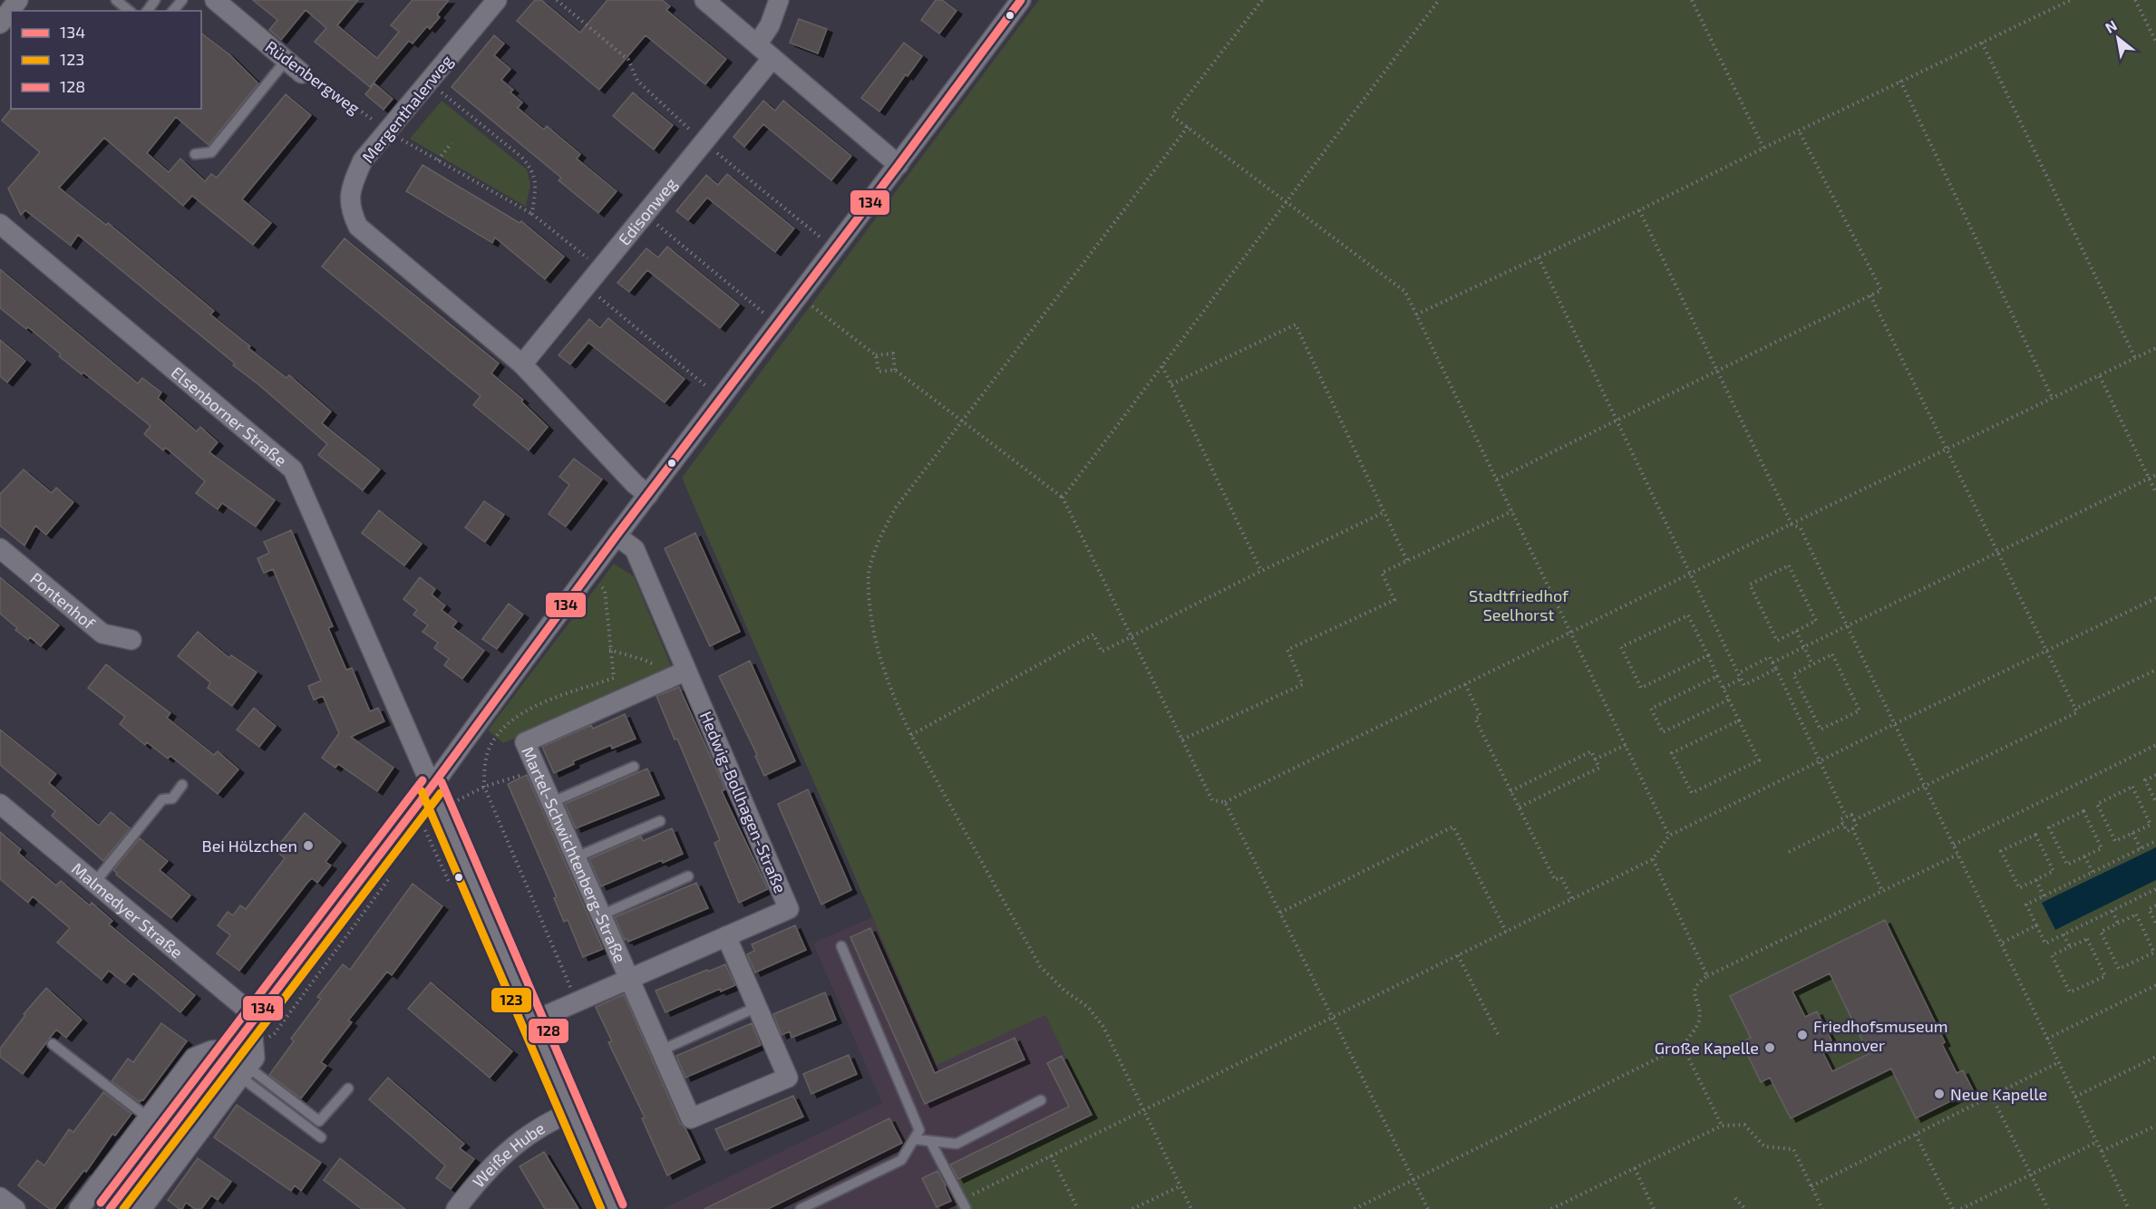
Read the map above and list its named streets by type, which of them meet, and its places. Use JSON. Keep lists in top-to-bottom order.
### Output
{
  "streets": {
    "street": [
      "Rüdenbergweg",
      "Mergenthalerweg",
      "Edisonweg",
      "Elsenborner Straße",
      "Pontenhof",
      "Hedwig-Bollhagen-Straße",
      "Martel-Schwichtenberg-Straße",
      "Malmedyer Straße",
      "Weiße Hube"
    ]
  },
  "crossings": [
    ["Rüdenbergweg", "Mergenthalerweg"],
    ["Rüdenbergweg", "Edisonweg"],
    ["Mergenthalerweg", "Edisonweg"],
    ["Hedwig-Bollhagen-Straße", "Martel-Schwichtenberg-Straße"]
  ],
  "parks": ["Stadtfriedhof Seelhorst"],
  "places": [
    "Bei Hölzchen",
    "Friedhofsmuseum Hannover",
    "Große Kapelle",
    "Neue Kapelle"
  ],
  "lines": ["transit line 134", "transit line 128", "transit line 123"],
  "legend": ["134", "123", "128"],
  "north": "top left"
}
